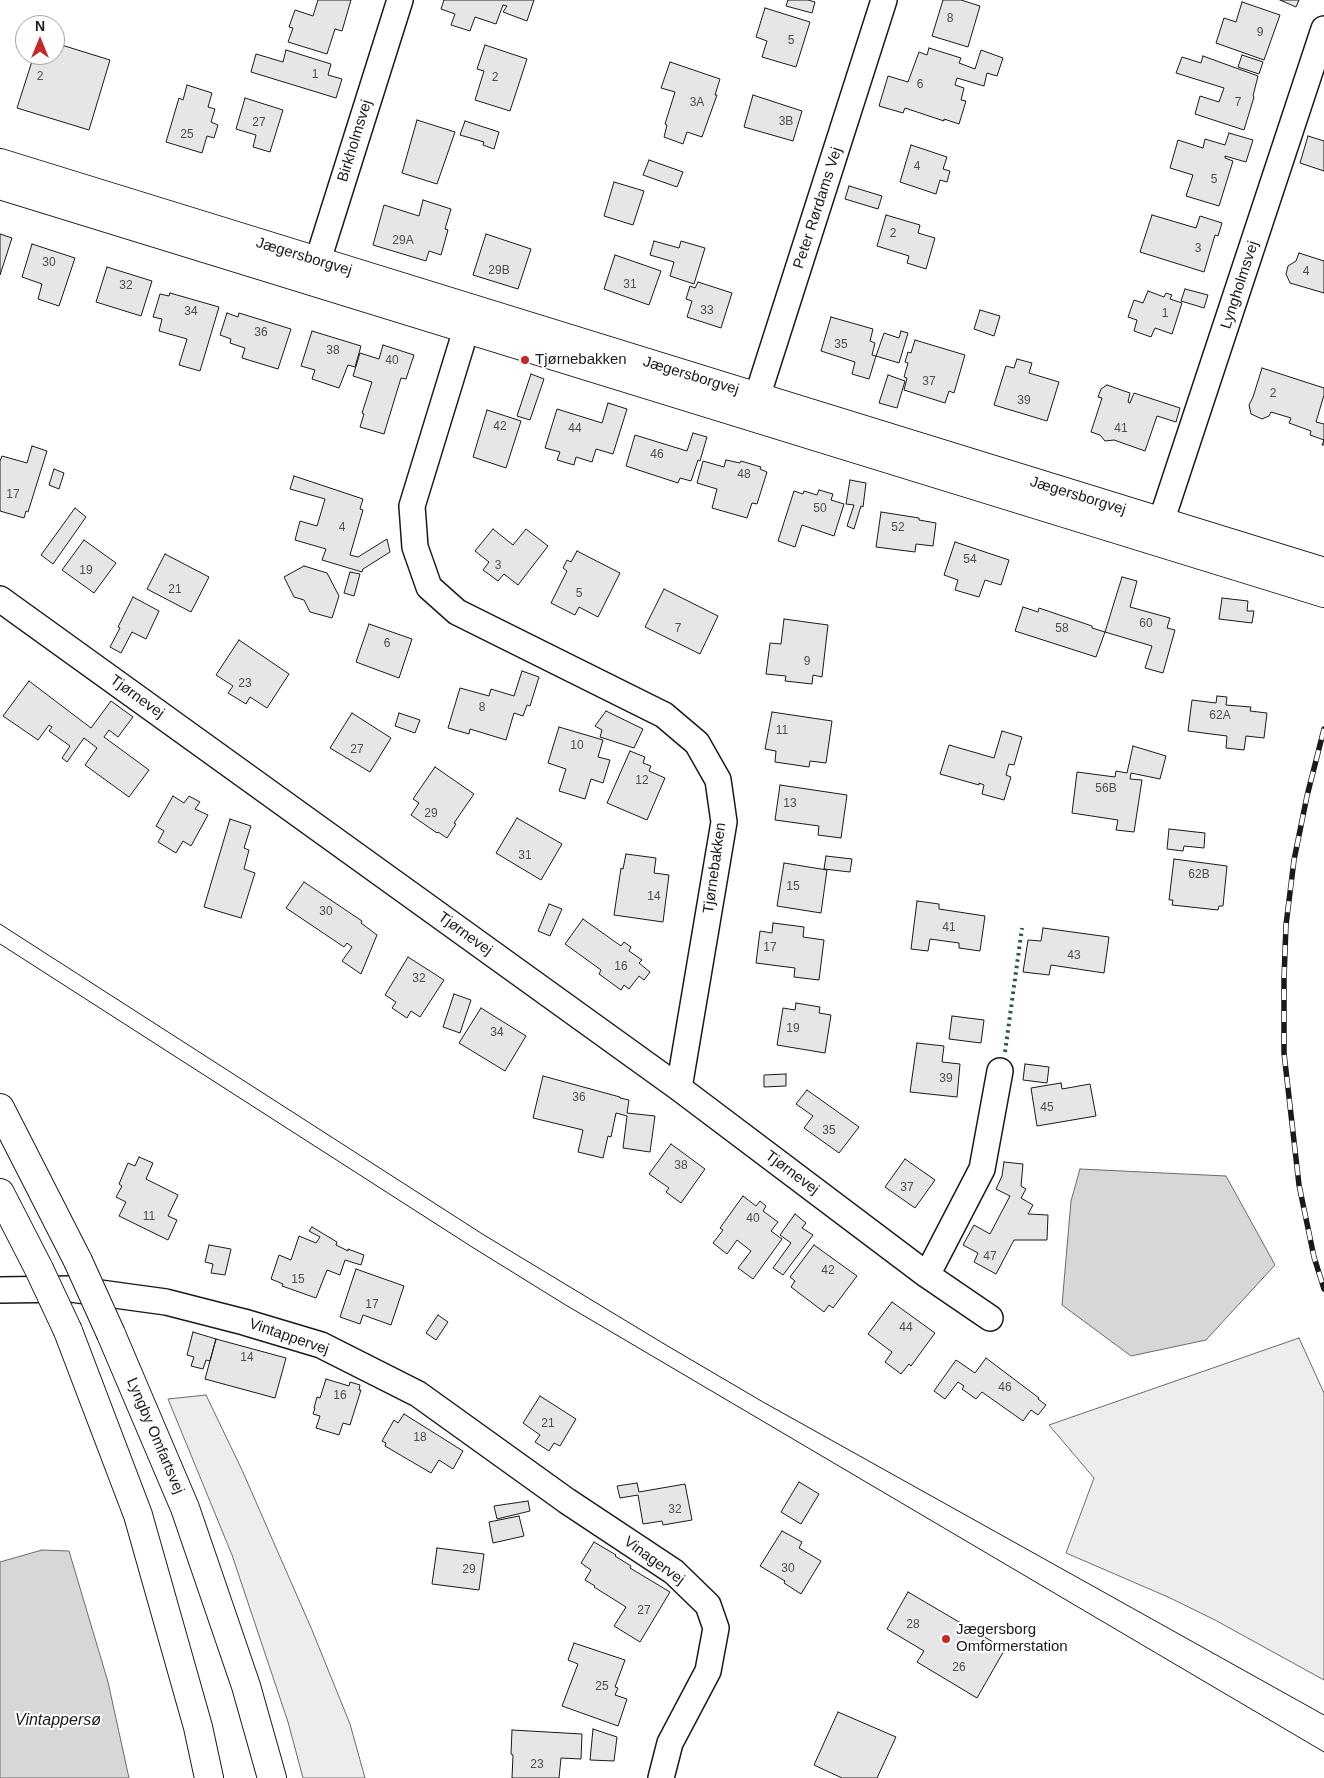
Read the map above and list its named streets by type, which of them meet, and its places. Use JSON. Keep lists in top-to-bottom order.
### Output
{
  "streets": {
    "main road": ["Jægersborgvej", "Lyngby Omfartsvej"],
    "street": [
      "Birkholmsvej",
      "Peter Rørdams Vej",
      "Lyngholmsvej",
      "Tjørnevej",
      "Tjørnebakken",
      "Vintappervej",
      "Vinagervej"
    ]
  },
  "crossings": [
    ["Birkholmsvej", "Jægersborgvej"],
    ["Peter Rørdams Vej", "Jægersborgvej"],
    ["Jægersborgvej", "Lyngholmsvej"],
    ["Jægersborgvej", "Tjørnebakken"],
    ["Tjørnevej", "Tjørnebakken"],
    ["Vintappervej", "Vinagervej"]
  ],
  "water": ["Vintappersø"],
  "places": ["Tjørnebakken", "Jægersborg Omformerstation"],
  "house_numbers": [
    "8",
    "9",
    "5",
    "1",
    "2",
    "2",
    "6",
    "3A",
    "7",
    "3B",
    "27",
    "25",
    "4",
    "5",
    "2",
    "29A",
    "3",
    "30",
    "29B",
    "4",
    "31",
    "32",
    "33",
    "34",
    "1",
    "36",
    "35",
    "38",
    "40",
    "37",
    "2",
    "39",
    "42",
    "44",
    "41",
    "46",
    "48",
    "17",
    "50",
    "4",
    "52",
    "54",
    "3",
    "19",
    "21",
    "5",
    "60",
    "7",
    "58",
    "6",
    "9",
    "23",
    "8",
    "62A",
    "11",
    "10",
    "27",
    "12",
    "56B",
    "13",
    "29",
    "31",
    "62B",
    "15",
    "14",
    "30",
    "41",
    "17",
    "43",
    "16",
    "32",
    "19",
    "34",
    "39",
    "36",
    "45",
    "35",
    "38",
    "37",
    "11",
    "40",
    "47",
    "42",
    "15",
    "17",
    "44",
    "14",
    "46",
    "16",
    "21",
    "18",
    "32",
    "30",
    "29",
    "27",
    "28",
    "26",
    "25",
    "23"
  ],
  "north": "top"
}
